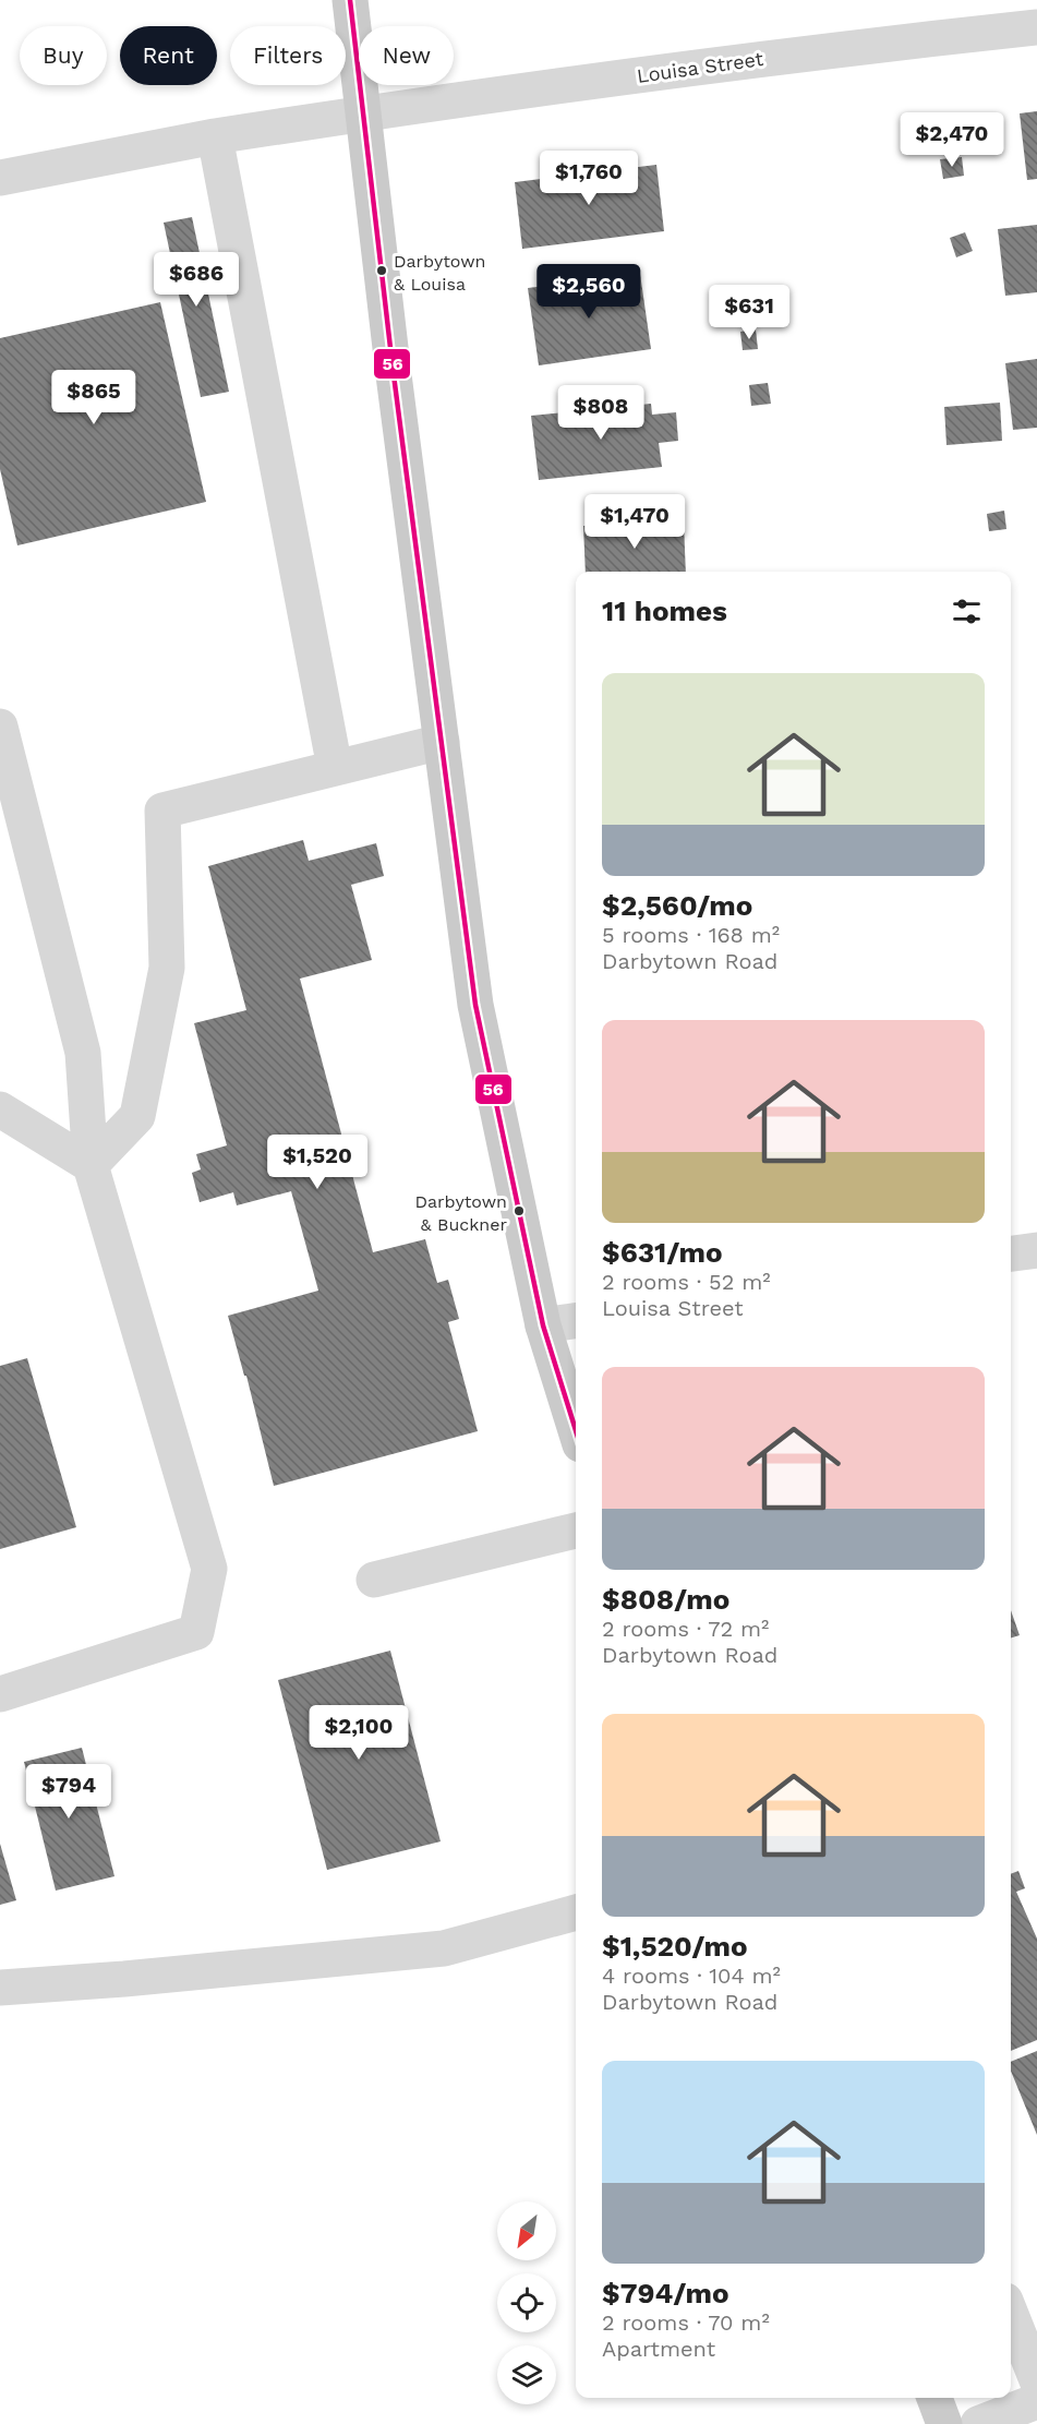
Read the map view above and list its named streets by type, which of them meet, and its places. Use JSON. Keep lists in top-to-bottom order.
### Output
{
  "streets": {
    "street": ["Louisa Street"]
  },
  "places": ["Darbytown & Louisa", "Darbytown & Buckner"],
  "lines": ["transit line 56"],
  "north": "bottom left",
  "page": {
    "chip": [
      "Buy",
      "Rent",
      "Filters",
      "New"
    ],
    "price": [
      "$2,470",
      "$1,760",
      "$686",
      "$2,560",
      "$631",
      "$865",
      "$808",
      "$1,470",
      "$1,520",
      "$2,100",
      "$794"
    ],
    "heading": "11 homes",
    "list": [
      {
        "name": "$2,560/mo",
        "note": "5 rooms · 168 m² · Darbytown Road"
      },
      {
        "name": "$631/mo",
        "note": "2 rooms · 52 m² · Louisa Street"
      },
      {
        "name": "$808/mo",
        "note": "2 rooms · 72 m² · Darbytown Road"
      },
      {
        "name": "$1,520/mo",
        "note": "4 rooms · 104 m² · Darbytown Road"
      },
      {
        "name": "$794/mo",
        "note": "2 rooms · 70 m² · Apartment"
      }
    ]
  }
}
